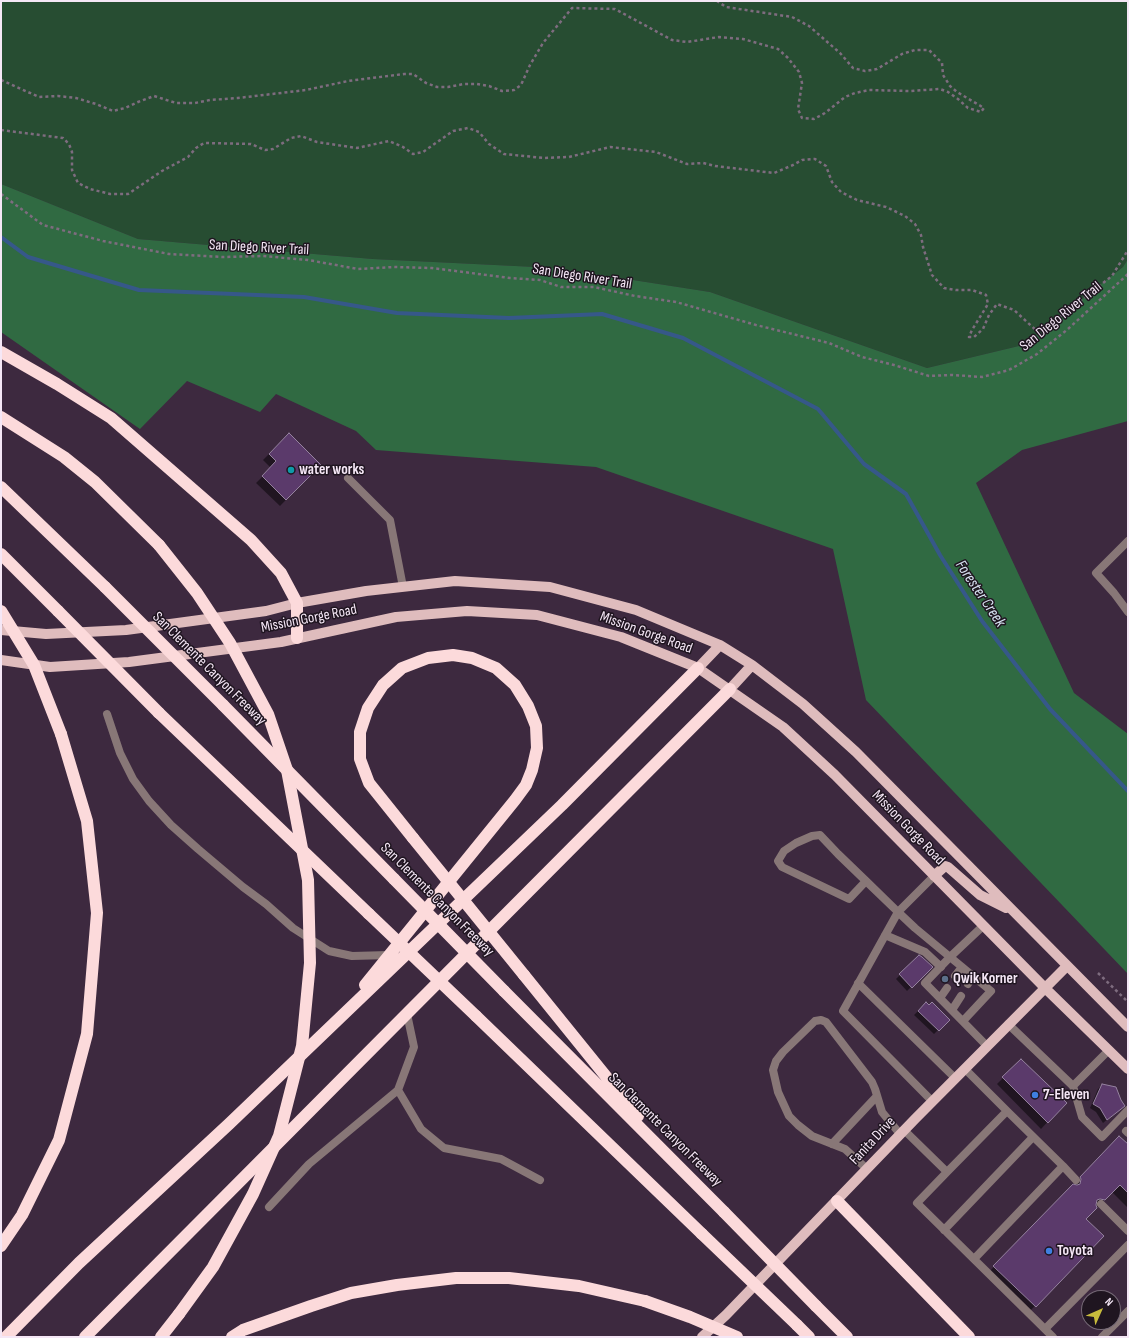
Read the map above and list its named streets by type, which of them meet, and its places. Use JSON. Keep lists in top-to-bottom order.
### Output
{
  "streets": {
    "highway": ["San Clemente Canyon Freeway"],
    "main road": ["Mission Gorge Road", "Fanita Drive"],
    "path": ["San Diego River Trail"]
  },
  "crossings": [
    ["Mission Gorge Road", "Fanita Drive"]
  ],
  "water": ["Forester Creek"],
  "places": [
    "water works",
    "Qwik Korner",
    "7-Eleven",
    "Toyota"
  ],
  "north": "top right"
}
